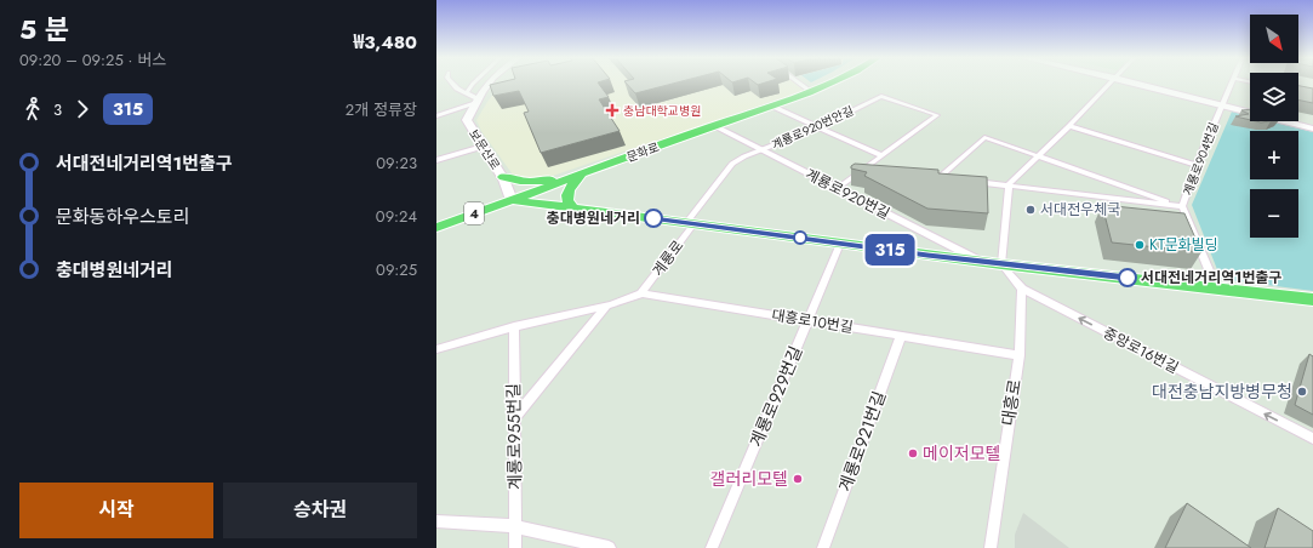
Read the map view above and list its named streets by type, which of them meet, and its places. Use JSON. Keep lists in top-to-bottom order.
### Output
{
  "streets": {
    "main road": [
      "보문산로",
      "문화로",
      "4",
      "계룡로"
    ],
    "street": [
      "계룡로920번안길",
      "계룡로904번길",
      "계룡로920번길",
      "대흥로10번길",
      "중앙로16번길",
      "계룡로929번길",
      "대흥로",
      "계룡로955번길",
      "계룡로921번길"
    ]
  },
  "crossings": [
    ["계룡로920번안길", "계룡로920번길"],
    ["계룡로920번안길", "계룡로"],
    ["보문산로", "문화로"],
    ["보문산로", "4"],
    ["보문산로", "계룡로"],
    ["문화로", "계룡로920번길"],
    ["문화로", "4"],
    ["문화로", "계룡로"],
    ["계룡로904번길", "계룡로"],
    ["계룡로920번길", "계룡로"],
    ["4", "계룡로"],
    ["계룡로", "대흥로10번길"],
    ["계룡로", "계룡로929번길"],
    ["대흥로10번길", "계룡로929번길"],
    ["대흥로10번길", "대흥로"],
    ["대흥로10번길", "계룡로955번길"],
    ["대흥로10번길", "계룡로921번길"],
    ["중앙로16번길", "대흥로"]
  ],
  "one_way": ["중앙로16번길"],
  "places": {
    "health": ["충남대학교병원"],
    "other": [
      "서대전우체국",
      "충대병원네거리",
      "KT문화빌딩",
      "서대전네거리역1번출구",
      "대전충남지방병무청",
      "메이저모텔",
      "갤러리모텔"
    ]
  },
  "lines": ["bus line 315"],
  "north": "bottom right",
  "page": {
    "heading": ["5 분", "09:20 – 09:25 · 버스", "₩3,480"],
    "on_map": "315",
    "map_buttons": ["+", "−"],
    "legs": ["3", "315", "2개 정류장"],
    "list": [
      {
        "name": "서대전네거리역1번출구",
        "value": "09:23"
      },
      {
        "name": "문화동하우스토리",
        "value": "09:24"
      },
      {
        "name": "충대병원네거리",
        "value": "09:25"
      }
    ],
    "buttons": ["시작", "승차권"]
  }
}
